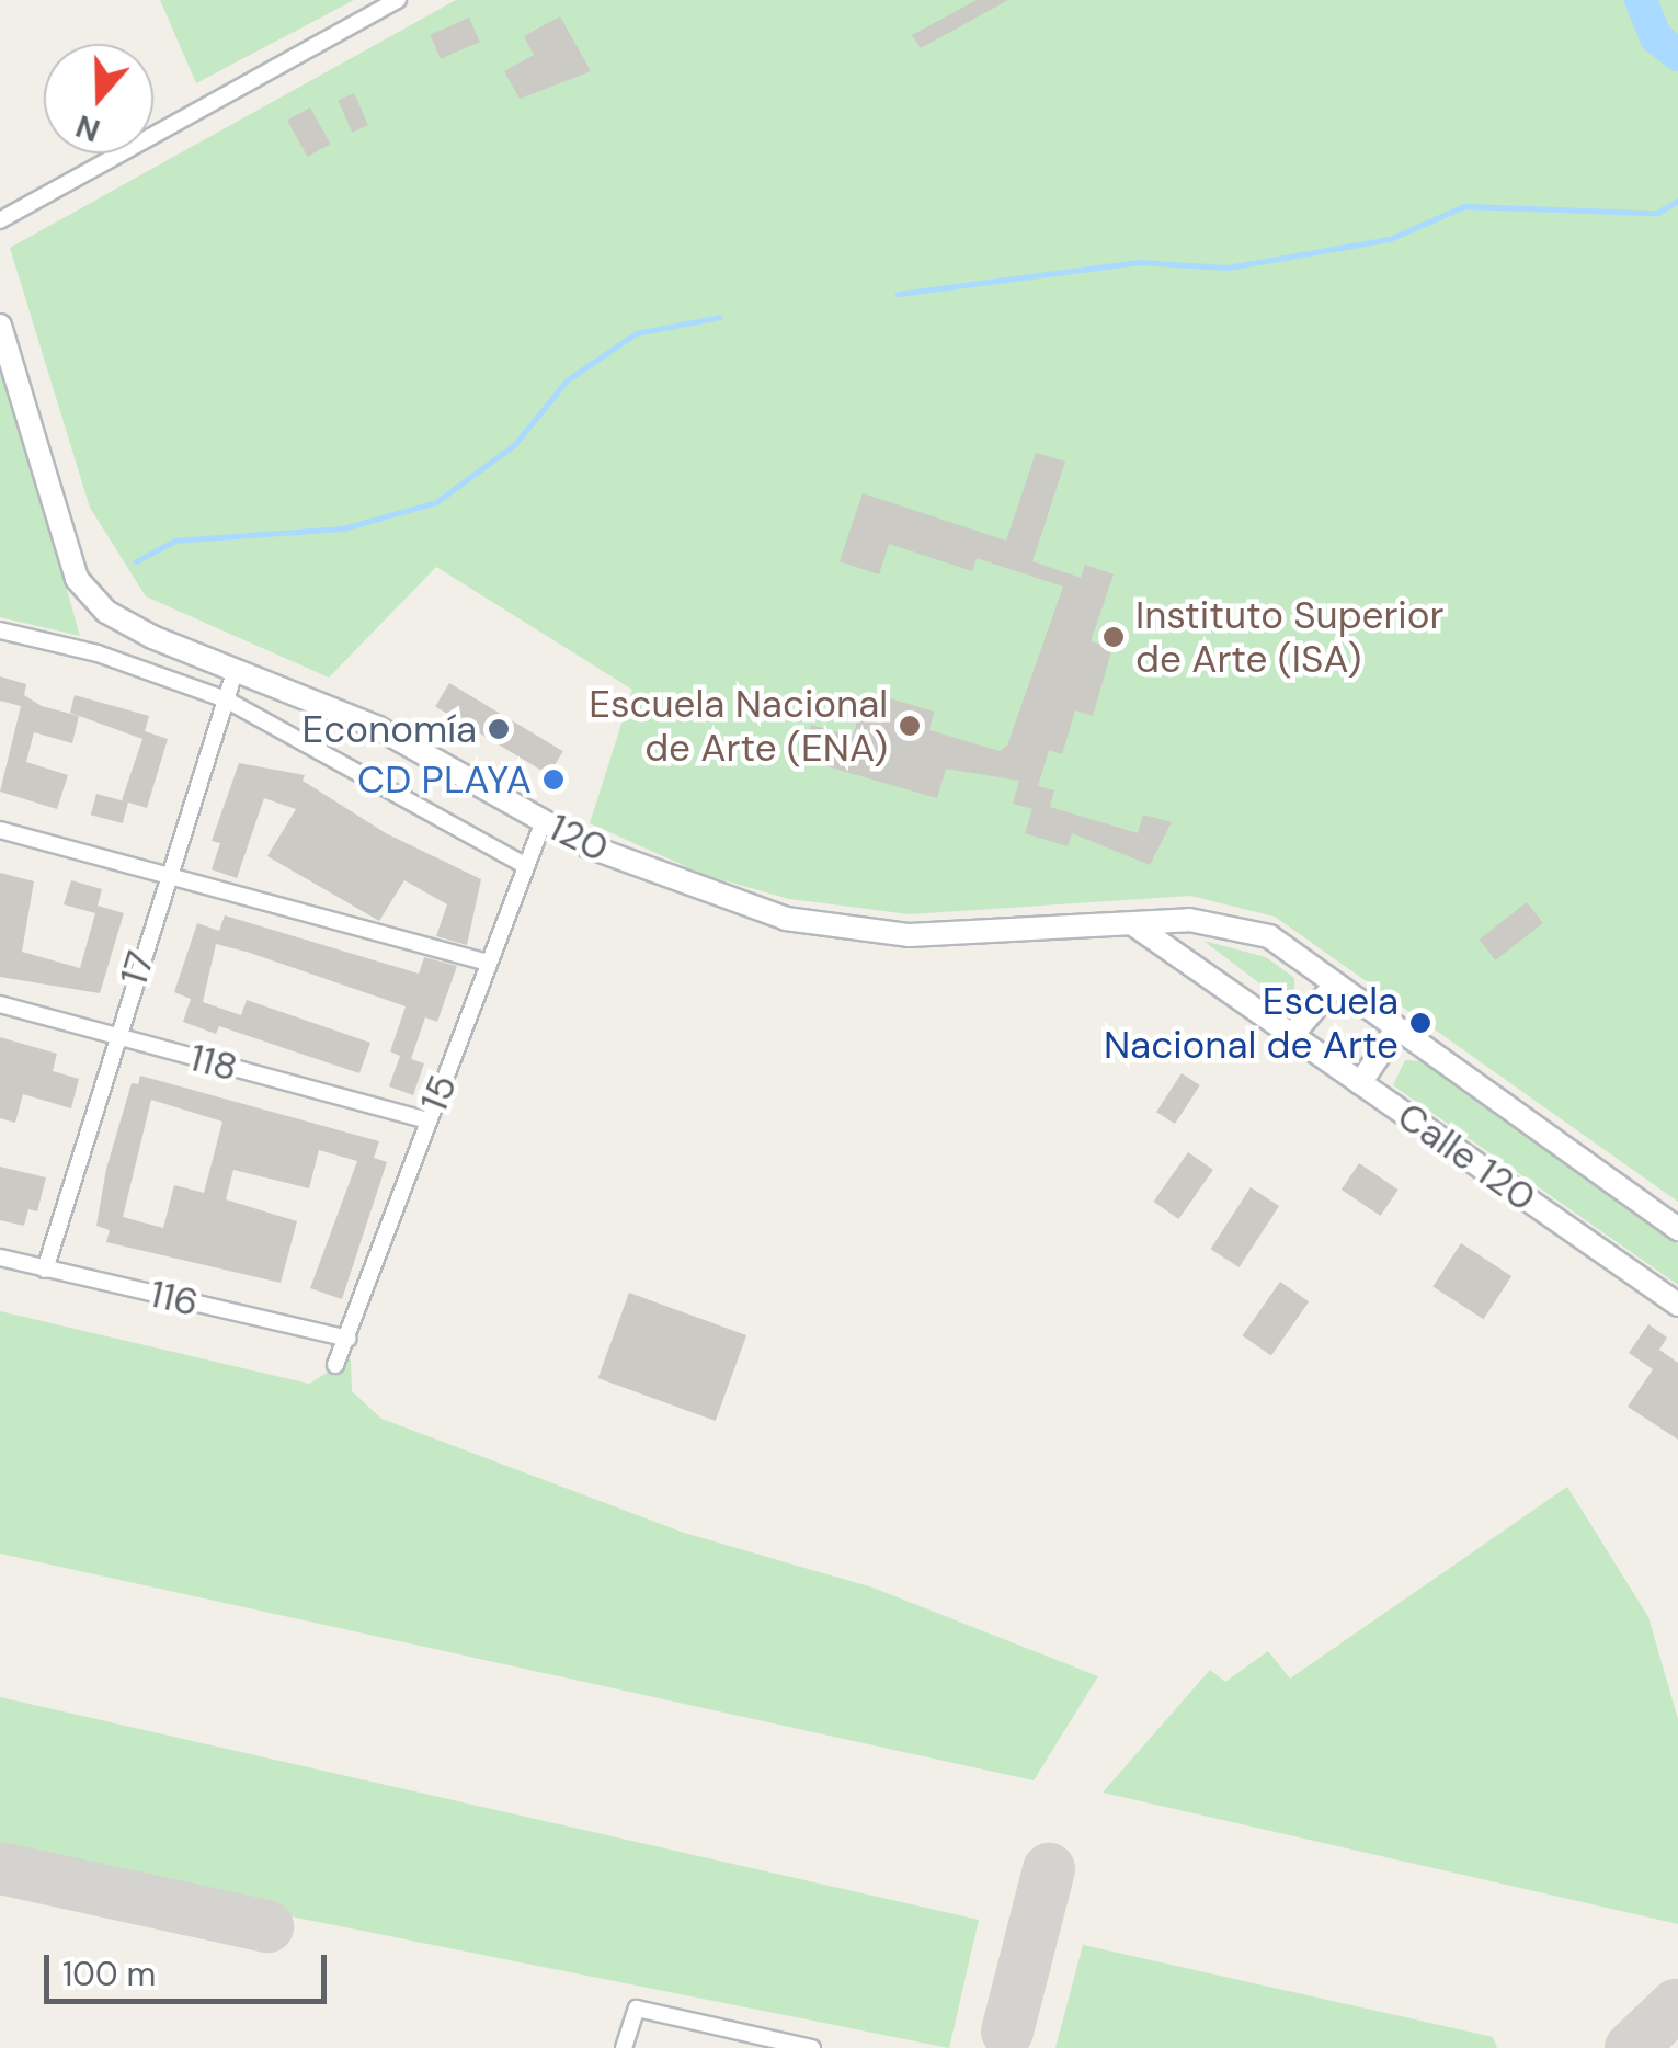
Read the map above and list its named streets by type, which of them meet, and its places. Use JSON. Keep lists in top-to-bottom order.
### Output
{
  "streets": {
    "main road": ["120", "Calle 120"],
    "street": [
      "17",
      "118",
      "15",
      "116"
    ]
  },
  "crossings": [
    ["120", "17"],
    ["120", "15"],
    ["120", "Calle 120"],
    ["17", "118"],
    ["17", "116"],
    ["118", "15"],
    ["15", "116"]
  ],
  "places": [
    "Instituto Superior de Arte (ISA)",
    "Escuela Nacional de Arte (ENA)",
    "Economía",
    "CD PLAYA",
    "Escuela Nacional de Arte"
  ],
  "scale_bar": "100 m",
  "north": "bottom"
}
